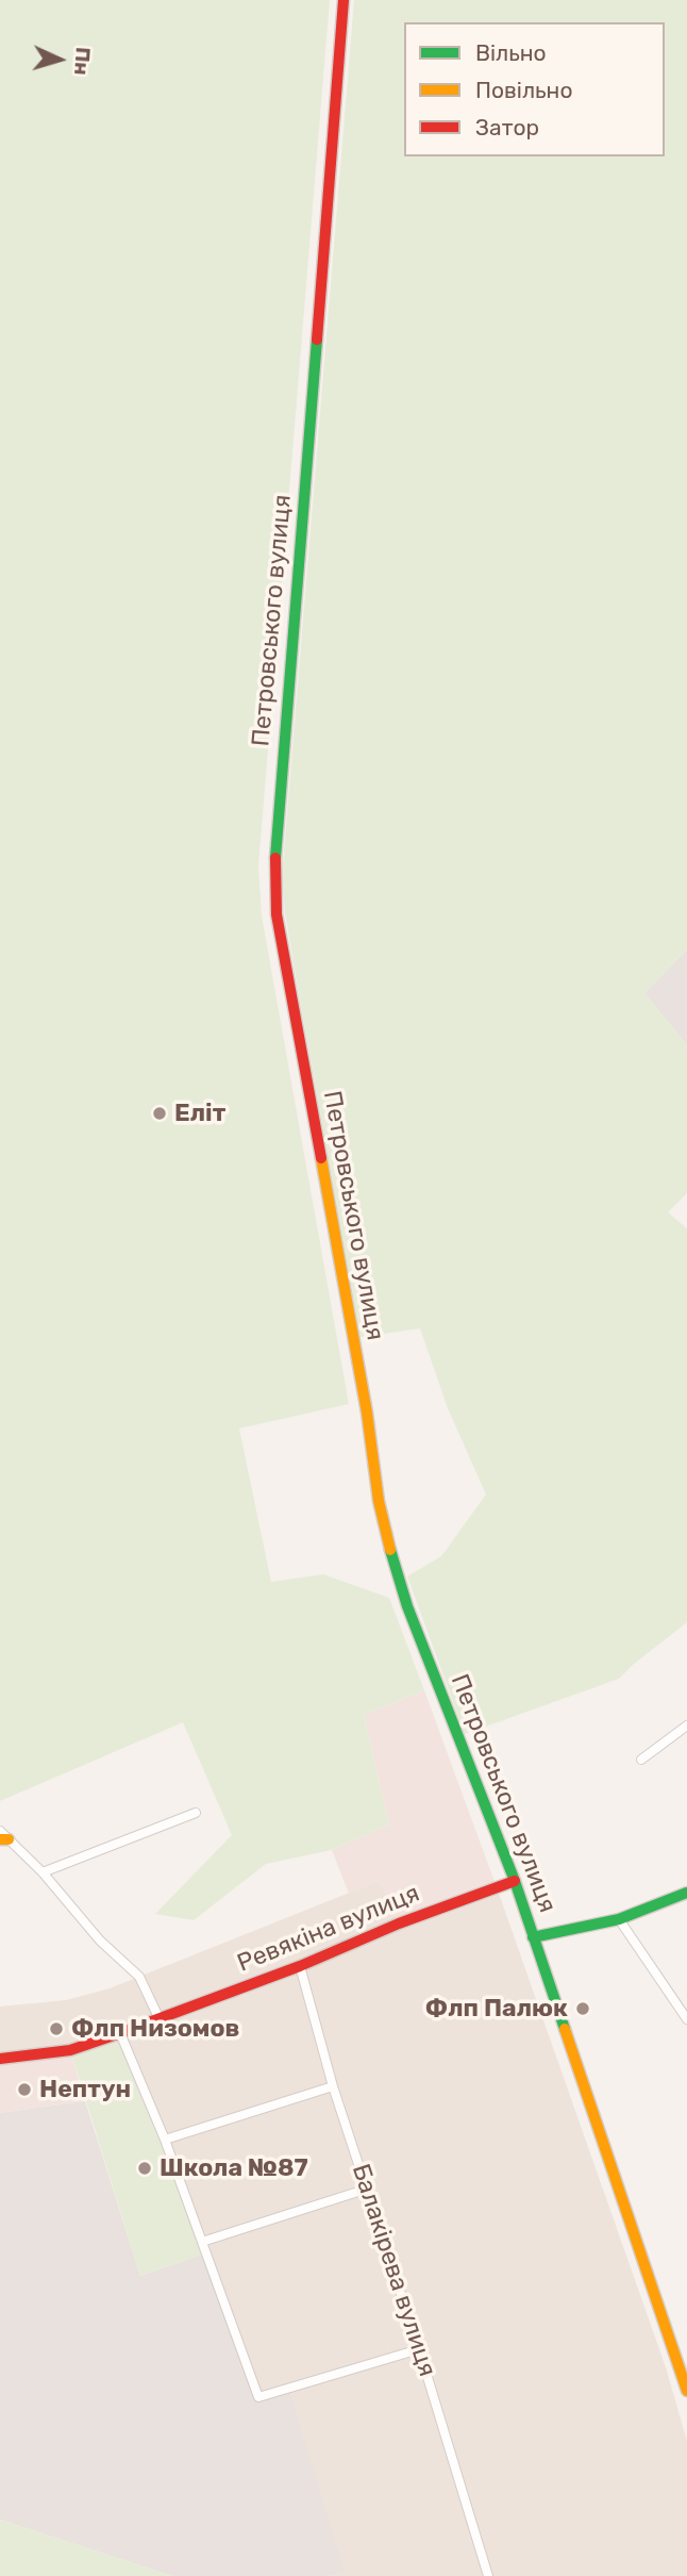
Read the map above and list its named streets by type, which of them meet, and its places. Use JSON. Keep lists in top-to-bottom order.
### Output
{
  "streets": {
    "main road": ["Петровського вулиця", "Ревякіна вулиця"],
    "street": ["Балакірева вулиця"]
  },
  "crossings": [
    ["Петровського вулиця", "Ревякіна вулиця"],
    ["Ревякіна вулиця", "Балакірева вулиця"]
  ],
  "places": [
    "Еліт",
    "Флп Палюк",
    "Флп Низомов",
    "Нептун",
    "Школа №87"
  ],
  "legend": ["Вільно", "Повільно", "Затор"],
  "north": "right"
}
